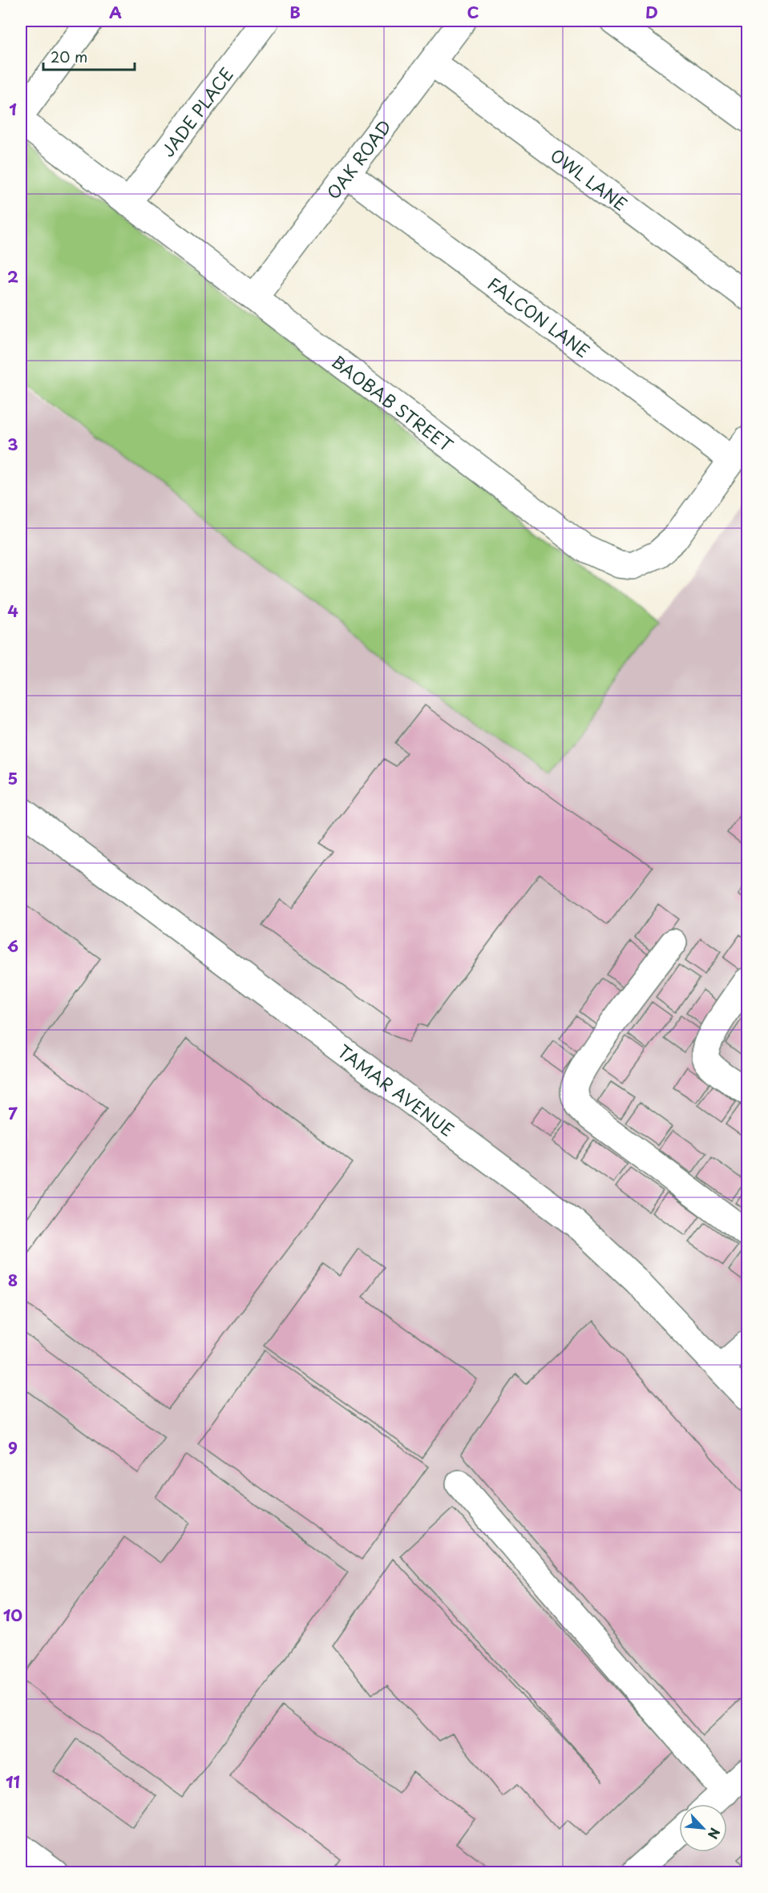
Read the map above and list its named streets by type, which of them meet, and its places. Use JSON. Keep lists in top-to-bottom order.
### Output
{
  "streets": {
    "street": [
      "JADE PLACE",
      "OAK ROAD",
      "OWL LANE",
      "FALCON LANE",
      "BAOBAB STREET",
      "TAMAR AVENUE"
    ]
  },
  "crossings": [
    ["JADE PLACE", "BAOBAB STREET"],
    ["OAK ROAD", "OWL LANE"],
    ["OAK ROAD", "FALCON LANE"],
    ["OAK ROAD", "BAOBAB STREET"],
    ["FALCON LANE", "BAOBAB STREET"]
  ],
  "scale_bar": "20 m",
  "north": "bottom right",
  "grid": {
    "columns": [
      "A",
      "B",
      "C",
      "D"
    ],
    "rows": [
      "1",
      "2",
      "3",
      "4",
      "5",
      "6",
      "7",
      "8",
      "9",
      "10",
      "11"
    ]
  }
}
